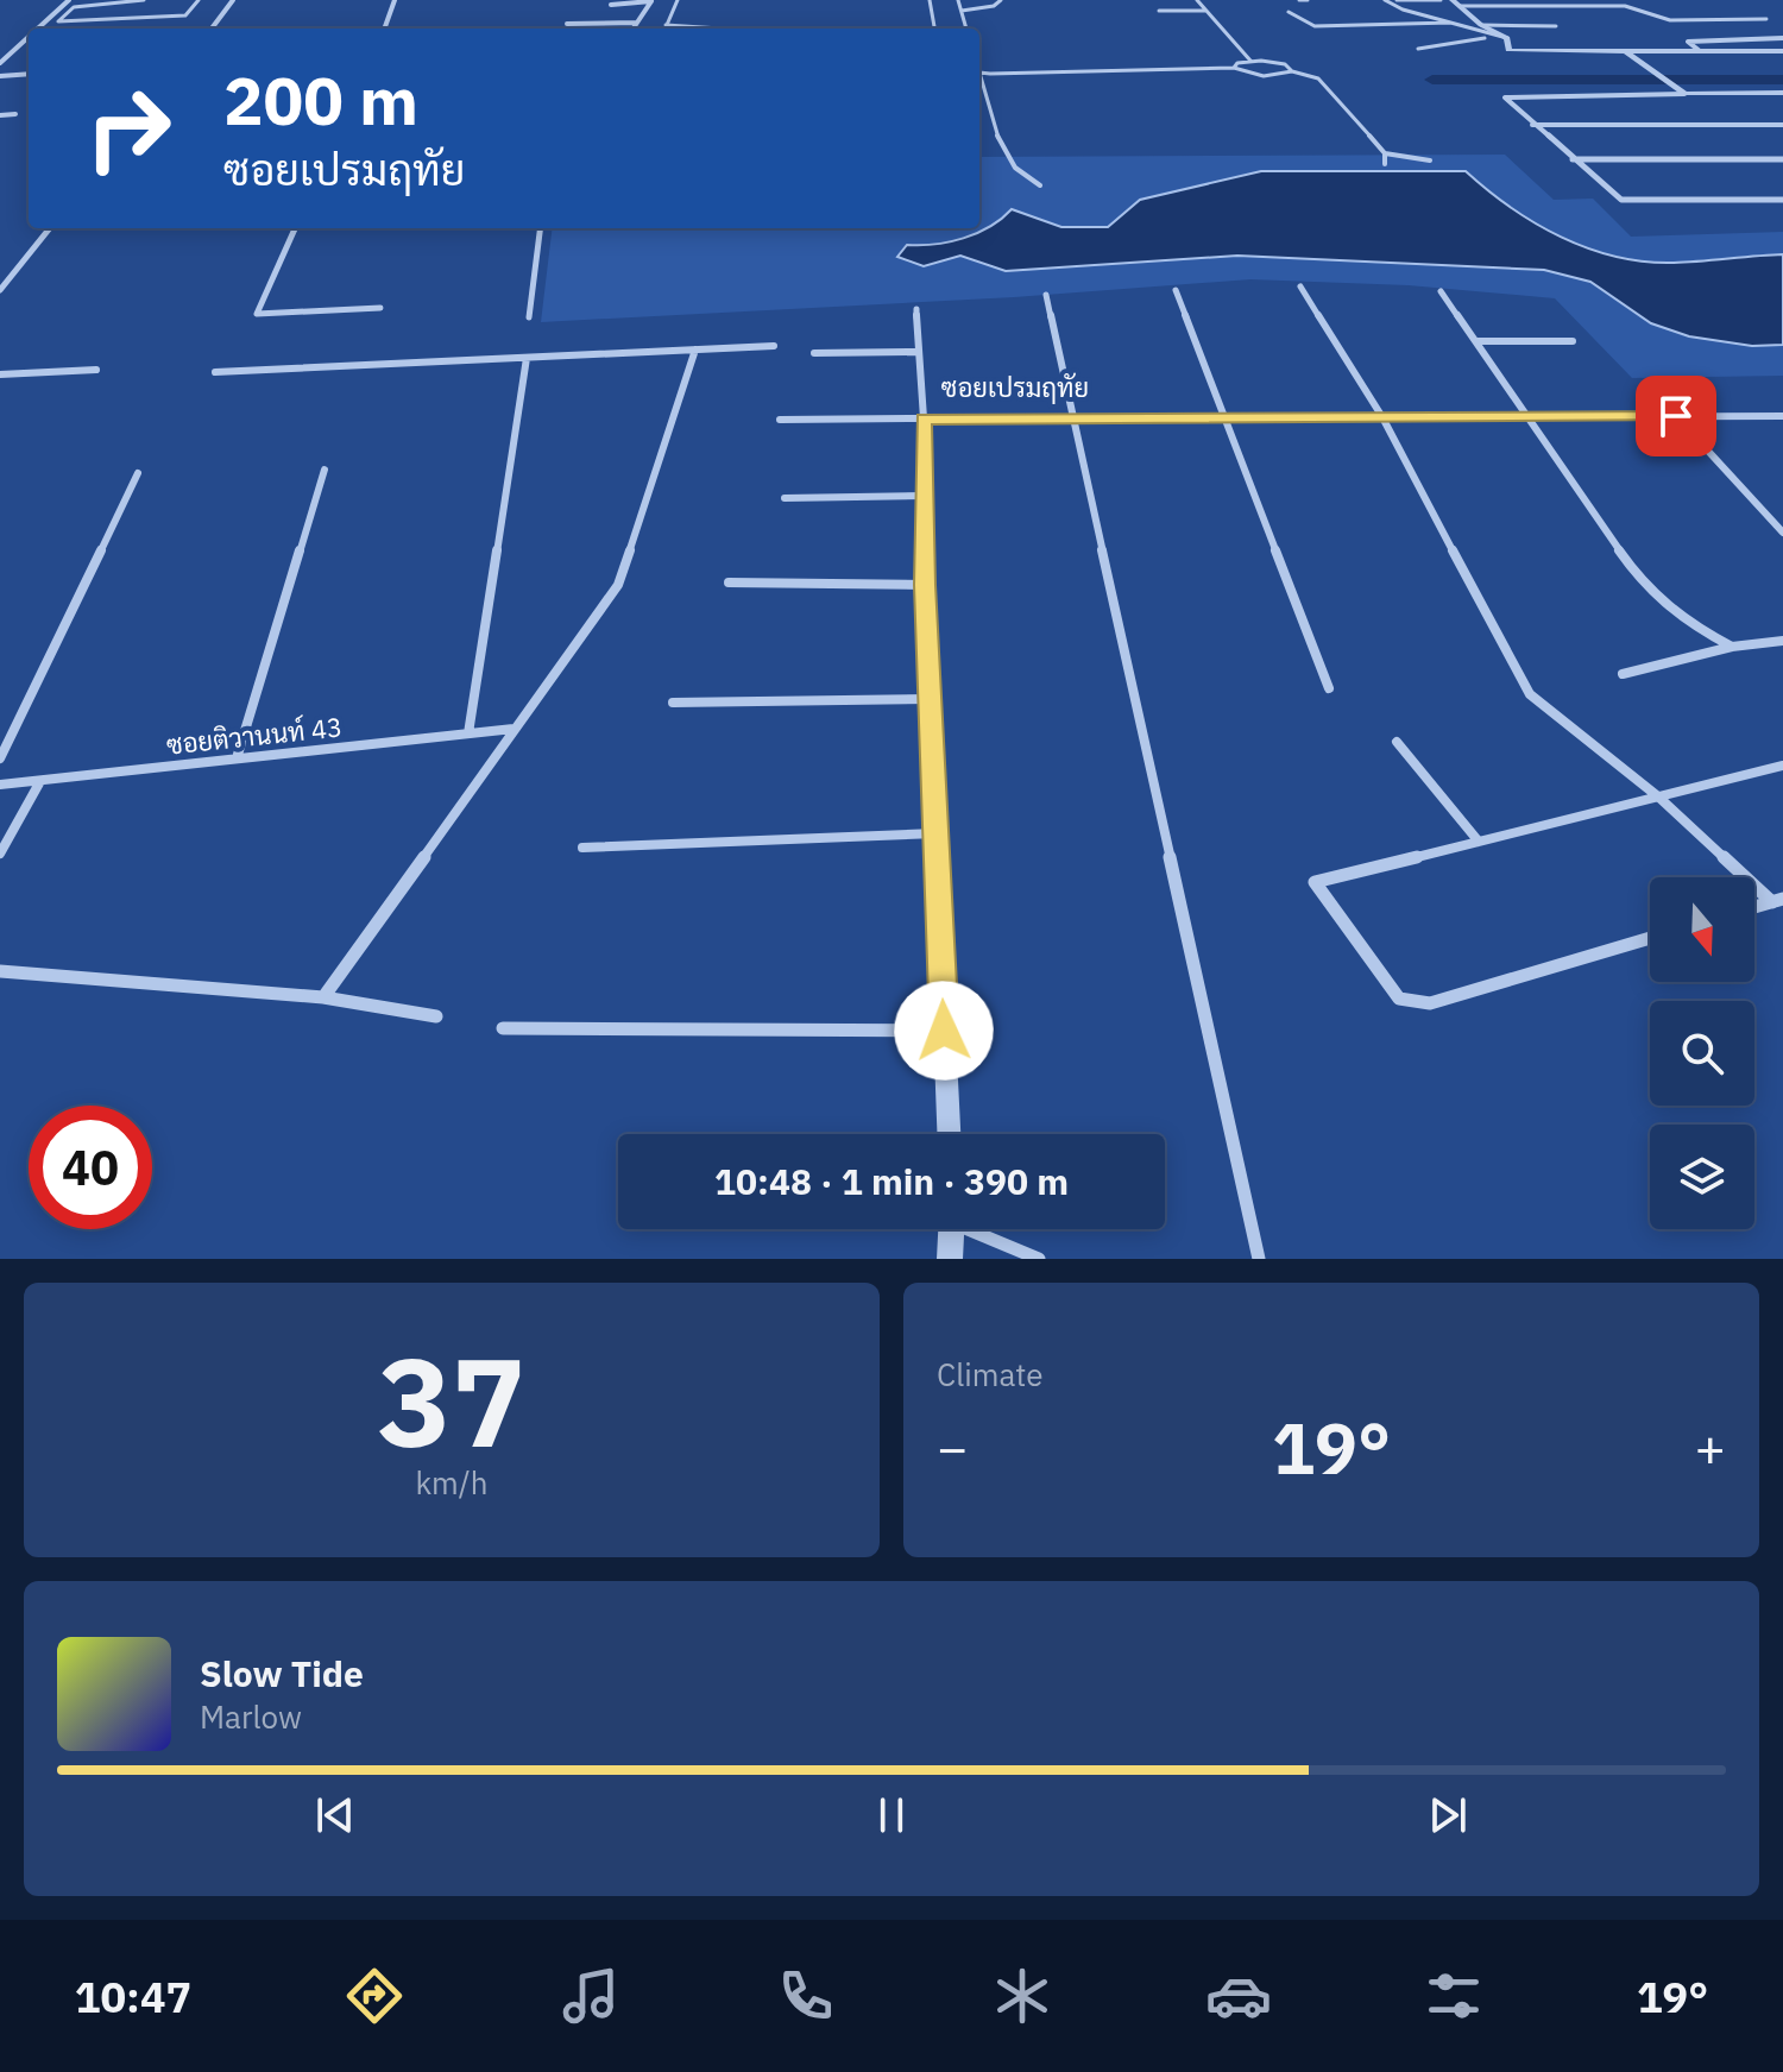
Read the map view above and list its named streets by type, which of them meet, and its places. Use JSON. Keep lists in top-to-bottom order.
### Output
{
  "streets": {
    "street": ["ซอยเปรมฤทัย", "ซอยติวานนท์ 43"]
  },
  "north": "bottom",
  "page": {
    "turn": ["200 m", "ซอยเปรมฤทัย"],
    "limit": "40",
    "trip": "10:48 · 1 min · 390 m",
    "tile": [
      ["37", "km/h"],
      "Climate"
    ],
    "heat": ["−", "19°", "+"],
    "song": ["Slow Tide", "Marlow"],
    "tabs": ["10:47", "19°"]
  }
}
